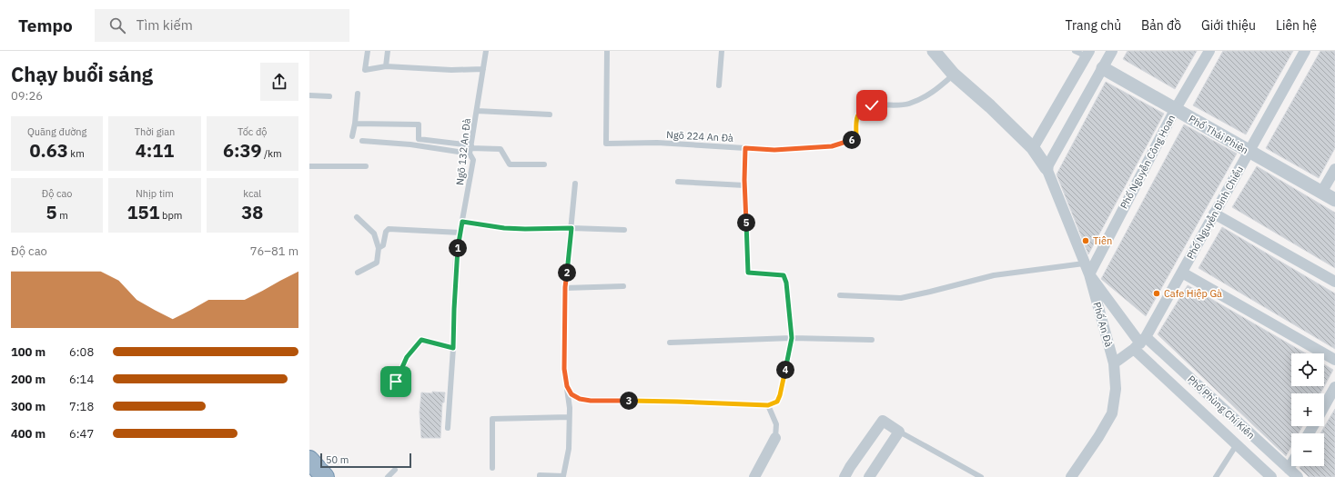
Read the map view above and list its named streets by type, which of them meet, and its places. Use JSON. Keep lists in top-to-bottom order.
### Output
{
  "streets": {
    "street": [
      "Phố Thái Phiên",
      "Phố Nguyễn Công Hoan",
      "Phố Nguyễn Đình Chiểu",
      "Phố An Đà",
      "Phố Phùng Chí Kiên"
    ],
    "lane": ["Ngõ 224 An Đà", "Ngõ 132 An Đà"]
  },
  "crossings": [
    ["Phố Thái Phiên", "Phố Nguyễn Công Hoan"],
    ["Phố Thái Phiên", "Phố Nguyễn Đình Chiểu"],
    ["Phố Nguyễn Công Hoan", "Phố An Đà"],
    ["Phố Nguyễn Đình Chiểu", "Phố An Đà"],
    ["Phố Nguyễn Đình Chiểu", "Phố Phùng Chí Kiên"]
  ],
  "places": ["Tiên", "Cafe Hiệp Gà"],
  "scale_bar": "50 m",
  "page": {
    "header": "Tempo",
    "search": "Tìm kiếm",
    "nav": [
      "Trang chủ",
      "Bản đồ",
      "Giới thiệu",
      "Liên hệ"
    ],
    "heading": ["Chạy buổi sáng", "09:26"],
    "stats": [
      ["Quãng đường", "0.63 km"],
      ["Thời gian", "4:11"],
      ["Tốc độ", "6:39 /km"],
      ["Độ cao", "5 m"],
      ["Nhịp tim", "151 bpm"],
      ["kcal", "38"]
    ],
    "pins": [
      "6",
      "5",
      "1",
      "2",
      "4",
      "3"
    ],
    "chart": ["Độ cao", "76–81 m"],
    "list": [
      {
        "name": "100 m",
        "note": "6:08"
      },
      {
        "name": "200 m",
        "note": "6:14"
      },
      {
        "name": "300 m",
        "note": "7:18"
      },
      {
        "name": "400 m",
        "note": "6:47"
      }
    ],
    "map_buttons": ["+", "−"],
    "scale": "50 m"
  }
}
